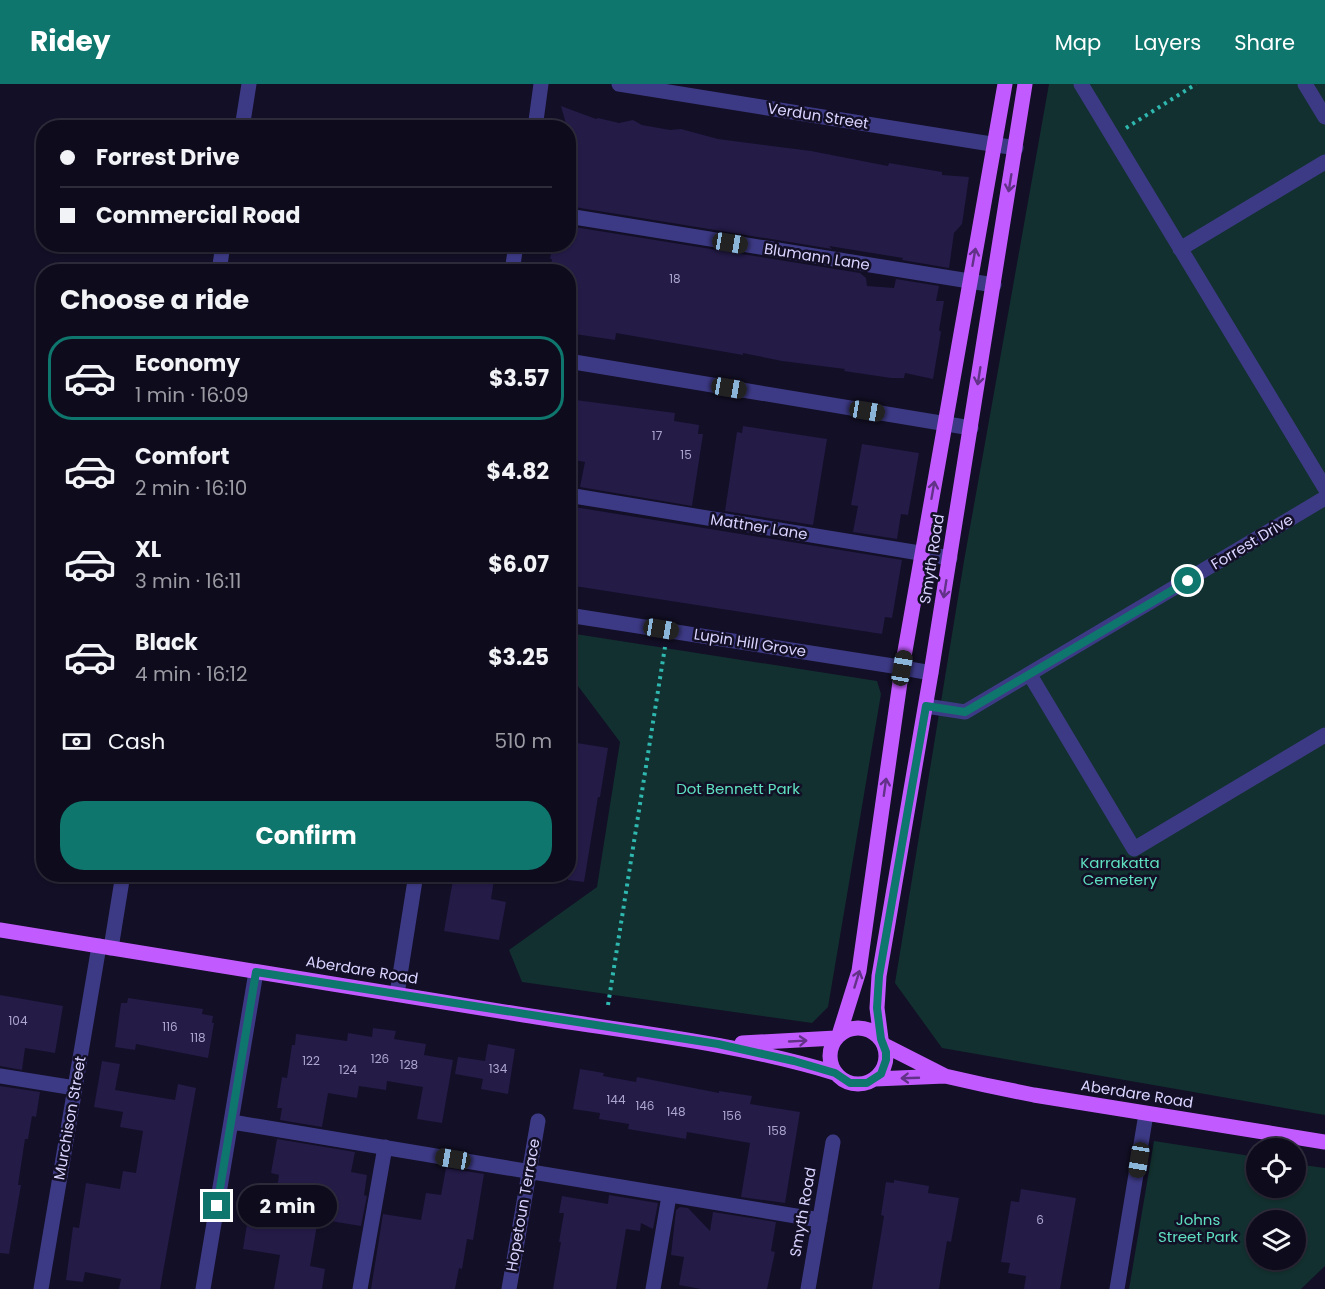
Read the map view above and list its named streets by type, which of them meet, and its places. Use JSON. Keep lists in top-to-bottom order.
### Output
{
  "streets": {
    "main road": ["Smyth Road", "Aberdare Road"],
    "street": [
      "Verdun Street",
      "Blumann Lane",
      "Mattner Lane",
      "Forrest Drive",
      "Lupin Hill Grove",
      "Murchison Street",
      "Hopetoun Terrace"
    ]
  },
  "crossings": [
    ["Verdun Street", "Smyth Road"],
    ["Blumann Lane", "Smyth Road"],
    ["Mattner Lane", "Smyth Road"],
    ["Forrest Drive", "Smyth Road"],
    ["Smyth Road", "Lupin Hill Grove"],
    ["Smyth Road", "Aberdare Road"],
    ["Aberdare Road", "Murchison Street"]
  ],
  "parks": ["Dot Bennett Park", "Karrakatta Cemetery", "Johns Street Park"],
  "house_numbers": [
    "18",
    "17",
    "15",
    "104",
    "116",
    "118",
    "126",
    "122",
    "128",
    "134",
    "124",
    "144",
    "146",
    "148",
    "156",
    "158",
    "6"
  ],
  "page": {
    "header": "Ridey",
    "nav": ["Map", "Layers", "Share"],
    "banner": ["Forrest Drive", "Commercial Road"],
    "heading": "Choose a ride",
    "list": [
      {
        "name": "Economy",
        "note": "1 min · 16:09",
        "value": "$3.57"
      },
      {
        "name": "Comfort",
        "note": "2 min · 16:10",
        "value": "$4.82"
      },
      {
        "name": "XL",
        "note": "3 min · 16:11",
        "value": "$6.07"
      },
      {
        "name": "Black",
        "note": "4 min · 16:12",
        "value": "$3.25"
      }
    ],
    "pay": ["Cash", "510 m"],
    "buttons": "Confirm",
    "bubble": "2 min"
  }
}
